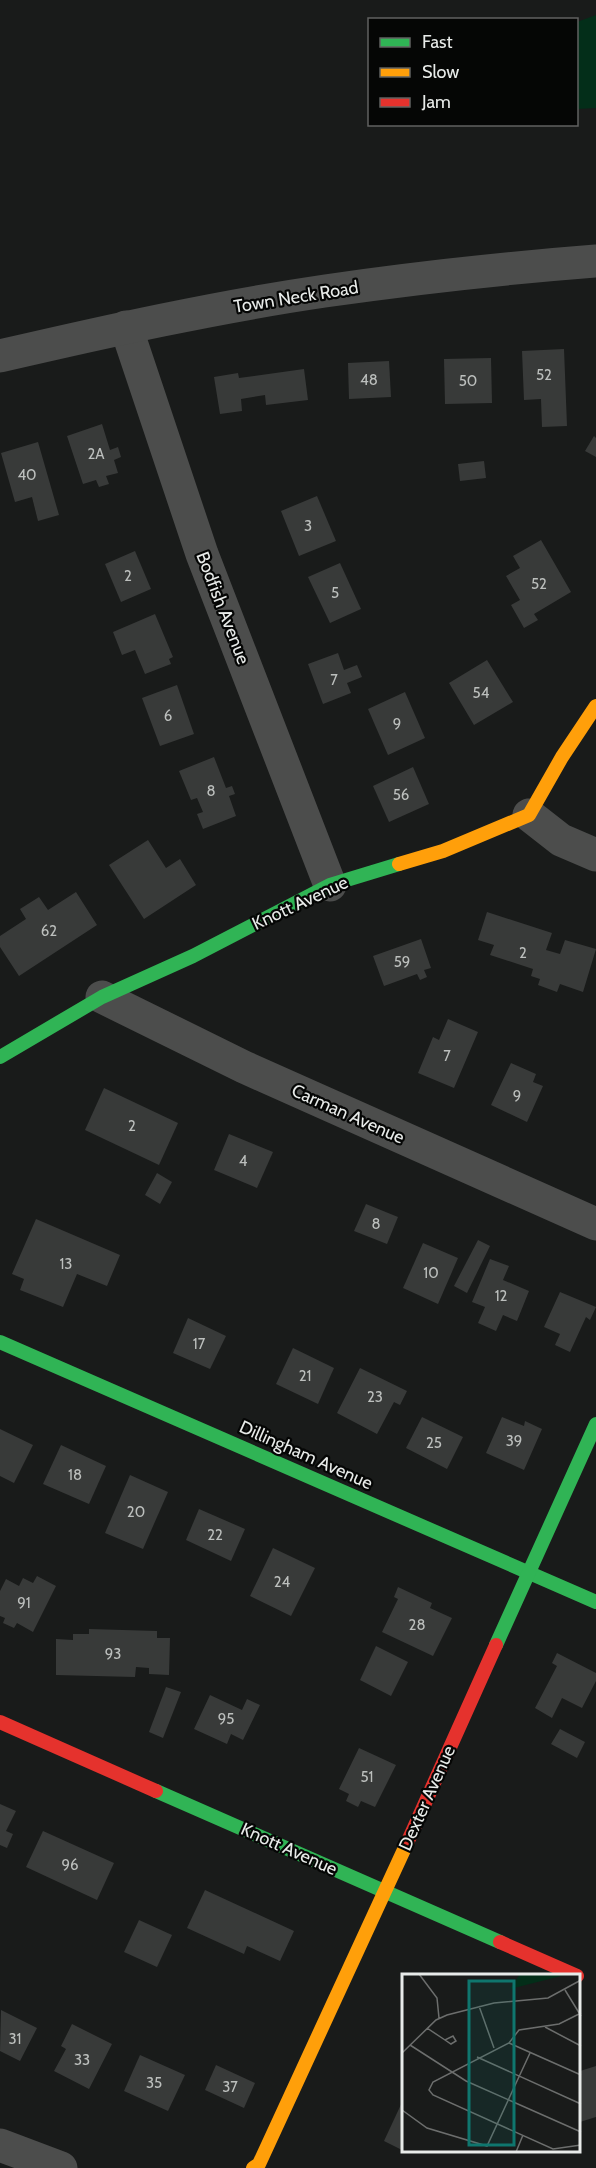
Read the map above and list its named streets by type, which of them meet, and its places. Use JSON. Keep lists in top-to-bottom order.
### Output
{
  "streets": {
    "street": [
      "Town Neck Road",
      "Bodfish Avenue",
      "Knott Avenue",
      "Carman Avenue",
      "Dillingham Avenue",
      "Dexter Avenue"
    ]
  },
  "crossings": [
    ["Town Neck Road", "Bodfish Avenue"],
    ["Bodfish Avenue", "Knott Avenue"],
    ["Knott Avenue", "Carman Avenue"],
    ["Knott Avenue", "Dexter Avenue"],
    ["Dillingham Avenue", "Dexter Avenue"]
  ],
  "house_numbers": [
    "52",
    "48",
    "50",
    "2A",
    "40",
    "3",
    "2",
    "52",
    "5",
    "7",
    "54",
    "6",
    "9",
    "8",
    "56",
    "62",
    "2",
    "59",
    "7",
    "9",
    "2",
    "4",
    "8",
    "13",
    "10",
    "12",
    "17",
    "21",
    "23",
    "39",
    "25",
    "18",
    "20",
    "22",
    "24",
    "91",
    "28",
    "93",
    "95",
    "51",
    "96",
    "31",
    "33",
    "35",
    "37"
  ],
  "legend": ["Fast", "Slow", "Jam"]
}
